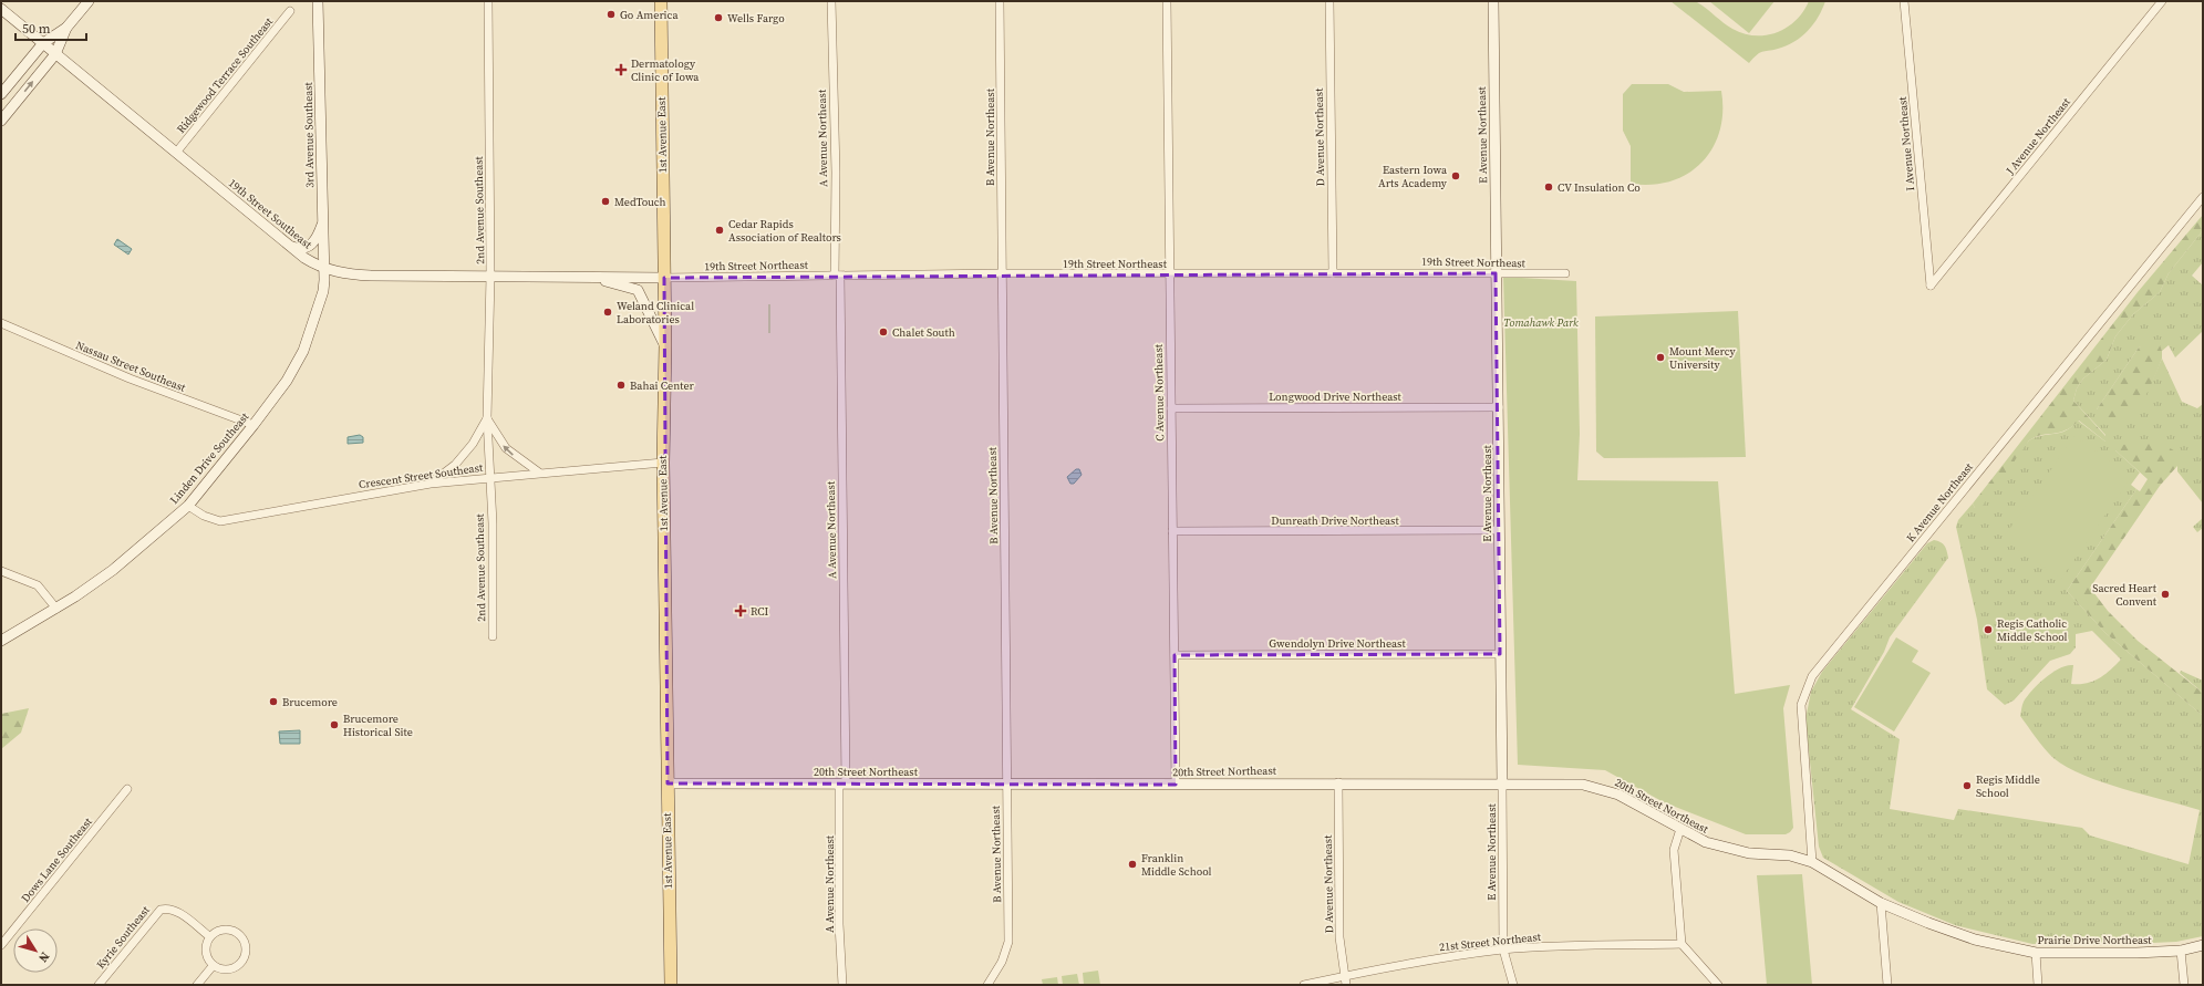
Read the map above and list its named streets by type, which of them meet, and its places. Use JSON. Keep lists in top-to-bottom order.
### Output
{
  "streets": {
    "main road": ["1st Avenue East"],
    "street": [
      "Ridgewood Terrace Southeast",
      "3rd Avenue Southeast",
      "E Avenue Northeast",
      "J Avenue Northeast",
      "B Avenue Northeast",
      "D Avenue Northeast",
      "A Avenue Northeast",
      "I Avenue Northeast",
      "2nd Avenue Southeast",
      "19th Street Southeast",
      "19th Street Northeast",
      "Nassau Street Southeast",
      "C Avenue Northeast",
      "Longwood Drive Northeast",
      "Linden Drive Southeast",
      "Crescent Street Southeast",
      "K Avenue Northeast",
      "Dunreath Drive Northeast",
      "Gwendolyn Drive Northeast",
      "20th Street Northeast",
      "Dows Lane Southeast",
      "Kyrie Southeast",
      "Prairie Drive Northeast",
      "21st Street Northeast"
    ]
  },
  "crossings": [
    ["Ridgewood Terrace Southeast", "19th Street Southeast"],
    ["3rd Avenue Southeast", "19th Street Southeast"],
    ["3rd Avenue Southeast", "Linden Drive Southeast"],
    ["1st Avenue East", "19th Street Southeast"],
    ["1st Avenue East", "19th Street Northeast"],
    ["1st Avenue East", "Crescent Street Southeast"],
    ["1st Avenue East", "20th Street Northeast"],
    ["E Avenue Northeast", "19th Street Northeast"],
    ["E Avenue Northeast", "Longwood Drive Northeast"],
    ["E Avenue Northeast", "Dunreath Drive Northeast"],
    ["E Avenue Northeast", "Gwendolyn Drive Northeast"],
    ["E Avenue Northeast", "20th Street Northeast"],
    ["E Avenue Northeast", "21st Street Northeast"],
    ["J Avenue Northeast", "I Avenue Northeast"],
    ["B Avenue Northeast", "19th Street Northeast"],
    ["B Avenue Northeast", "20th Street Northeast"],
    ["D Avenue Northeast", "19th Street Northeast"],
    ["D Avenue Northeast", "20th Street Northeast"],
    ["D Avenue Northeast", "21st Street Northeast"],
    ["A Avenue Northeast", "19th Street Northeast"],
    ["A Avenue Northeast", "20th Street Northeast"],
    ["2nd Avenue Southeast", "19th Street Southeast"],
    ["2nd Avenue Southeast", "Crescent Street Southeast"],
    ["19th Street Southeast", "19th Street Northeast"],
    ["19th Street Southeast", "Linden Drive Southeast"],
    ["19th Street Northeast", "C Avenue Northeast"],
    ["Nassau Street Southeast", "Linden Drive Southeast"],
    ["C Avenue Northeast", "Longwood Drive Northeast"],
    ["C Avenue Northeast", "Dunreath Drive Northeast"],
    ["C Avenue Northeast", "Gwendolyn Drive Northeast"],
    ["C Avenue Northeast", "20th Street Northeast"],
    ["Linden Drive Southeast", "Crescent Street Southeast"],
    ["K Avenue Northeast", "Prairie Drive Northeast"],
    ["20th Street Northeast", "Prairie Drive Northeast"]
  ],
  "parks": ["Tomahawk Park"],
  "places": {
    "other": [
      "Go America",
      "Wells Fargo",
      "Eastern Iowa Arts Academy",
      "CV Insulation Co",
      "MedTouch",
      "Cedar Rapids Association of Realtors",
      "Weland Clinical Laboratories",
      "Chalet South",
      "Mount Mercy University",
      "Bahai Center",
      "Sacred Heart Convent",
      "Regis Catholic Middle School",
      "Brucemore",
      "Brucemore Historical Site",
      "Regis Middle School",
      "Franklin Middle School"
    ],
    "health": ["Dermatology Clinic of Iowa", "RCI"]
  },
  "scale_bar": "50 m",
  "north": "bottom right"
}
